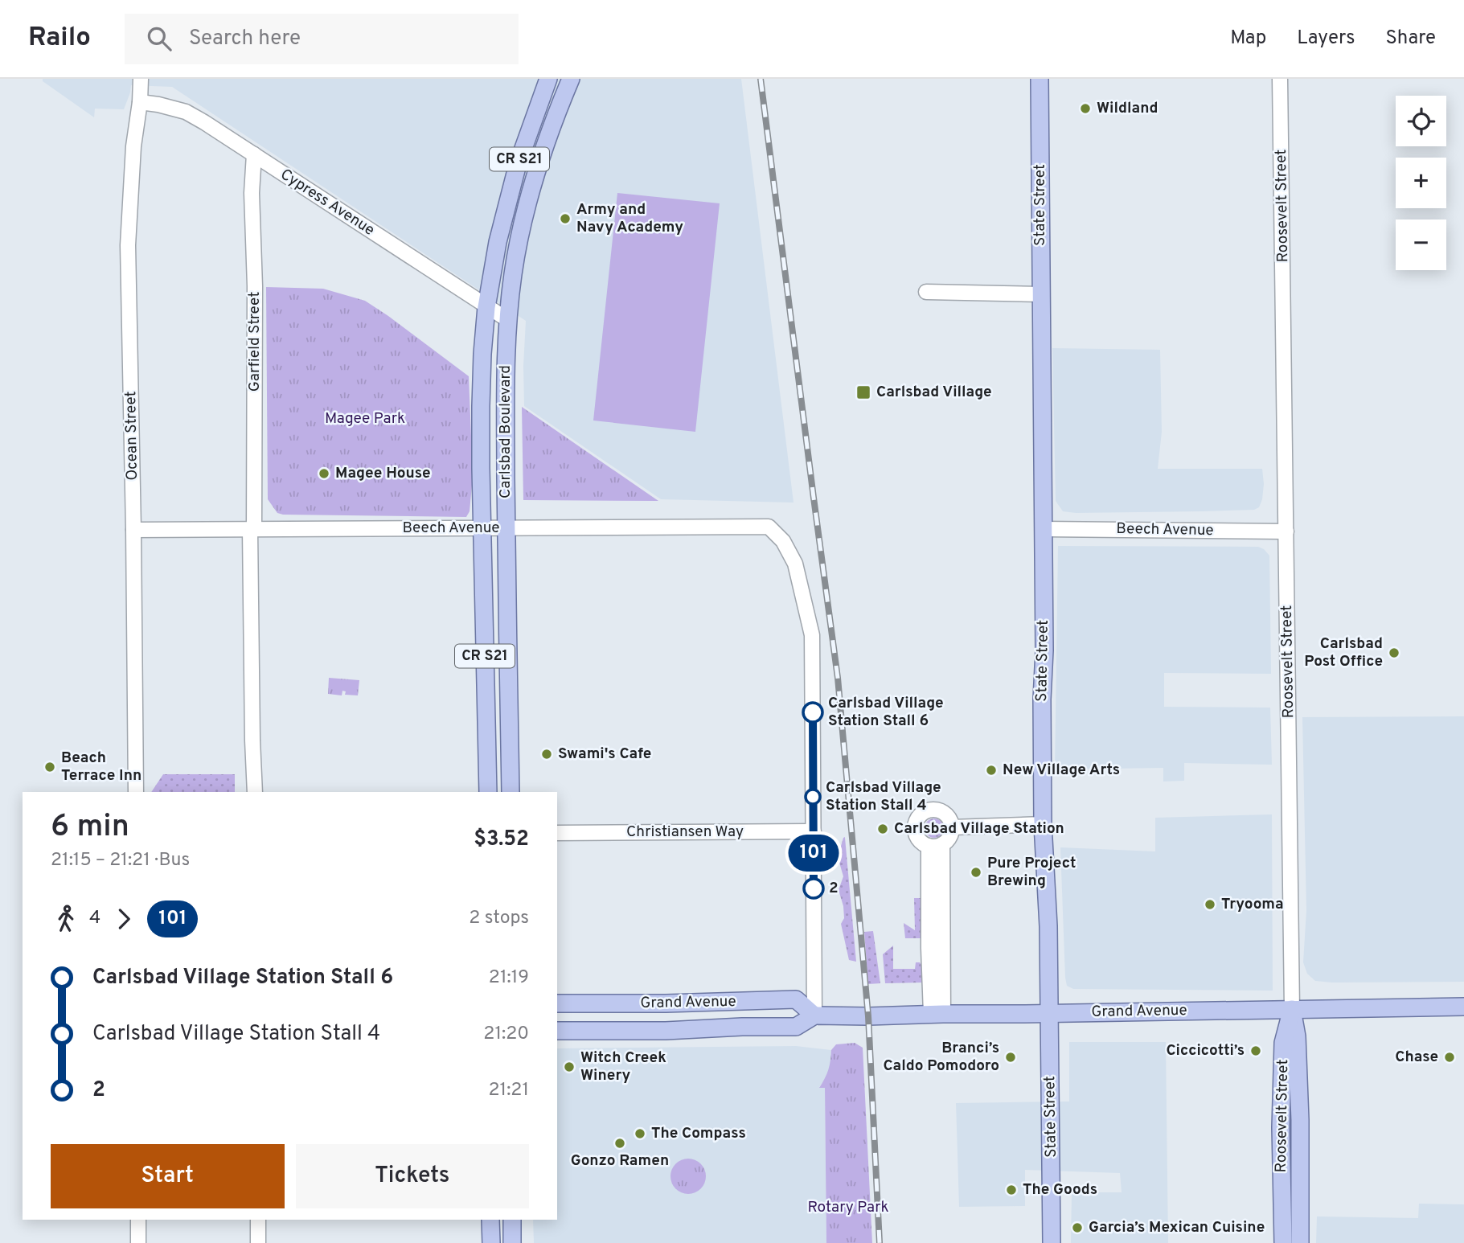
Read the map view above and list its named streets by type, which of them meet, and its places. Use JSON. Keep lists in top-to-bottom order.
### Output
{
  "streets": {
    "main road": [
      "CR S21",
      "State Street",
      "Roosevelt Street",
      "Carlsbad Boulevard",
      "Grand Avenue"
    ],
    "street": [
      "Cypress Avenue",
      "Garfield Street",
      "Ocean Street",
      "Beech Avenue",
      "Christiansen Way"
    ]
  },
  "crossings": [
    ["Cypress Avenue", "Garfield Street"],
    ["Cypress Avenue", "Carlsbad Boulevard"],
    ["Cypress Avenue", "Ocean Street"],
    ["State Street", "Beech Avenue"],
    ["State Street", "Grand Avenue"],
    ["Roosevelt Street", "Beech Avenue"],
    ["Roosevelt Street", "Grand Avenue"],
    ["Garfield Street", "Beech Avenue"],
    ["Carlsbad Boulevard", "Beech Avenue"],
    ["Ocean Street", "Beech Avenue"],
    ["Beech Avenue", "Christiansen Way"]
  ],
  "parks": ["Magee Park", "Rotary Park"],
  "places": {
    "other": [
      "Wildland",
      "Army and Navy Academy",
      "Magee House",
      "Carlsbad Post Office",
      "Carlsbad Village Station Stall 6",
      "Swami's Cafe",
      "Beach Terrace Inn",
      "New Village Arts",
      "Carlsbad Village Station Stall 4",
      "Carlsbad Village Station",
      "Pure Project Brewing",
      "2",
      "Tryooma",
      "Ciccicotti’s",
      "Branci’s Caldo Pomodoro",
      "Chase",
      "Witch Creek Winery",
      "The Compass",
      "Gonzo Ramen",
      "The Goods",
      "Garcia’s Mexican Cuisine"
    ],
    "transit": ["Carlsbad Village"]
  },
  "lines": ["bus line 101"],
  "page": {
    "header": "Railo",
    "search": "Search here",
    "nav": ["Map", "Layers", "Share"],
    "on_map": "101",
    "map_buttons": ["+", "−"],
    "heading": ["6 min", "21:15 – 21:21 · Bus", "$3.52"],
    "legs": ["4", "101", "2 stops"],
    "list": [
      {
        "name": "Carlsbad Village Station Stall 6",
        "value": "21:19"
      },
      {
        "name": "Carlsbad Village Station Stall 4",
        "value": "21:20"
      },
      {
        "name": "2",
        "value": "21:21"
      }
    ],
    "buttons": ["Start", "Tickets"]
  }
}
